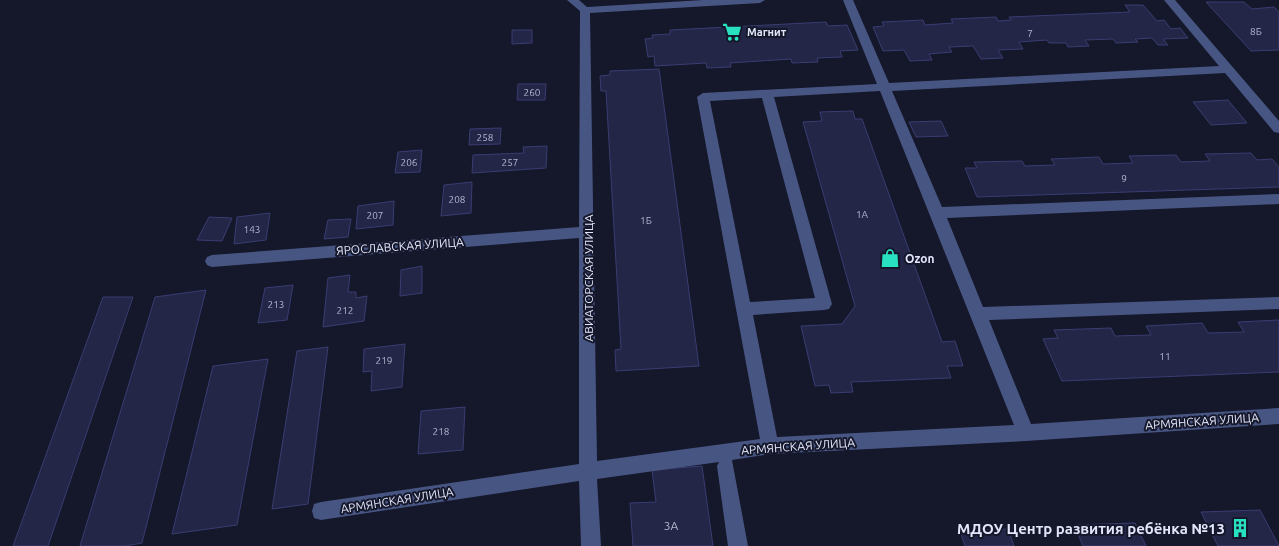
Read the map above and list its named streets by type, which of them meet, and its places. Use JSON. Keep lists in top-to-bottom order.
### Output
{
  "streets": {
    "street": ["ЯРОСЛАВСКАЯ УЛИЦА", "АВИАТОРСКАЯ УЛИЦА", "АРМЯНСКАЯ УЛИЦА"]
  },
  "crossings": [
    ["ЯРОСЛАВСКАЯ УЛИЦА", "АВИАТОРСКАЯ УЛИЦА"],
    ["АВИАТОРСКАЯ УЛИЦА", "АРМЯНСКАЯ УЛИЦА"]
  ],
  "places": {
    "supermarket": ["Магнит"],
    "shop": ["Ozon"],
    "building": ["МДОУ Центр развития ребёнка №13"]
  },
  "house_numbers": [
    "8Б",
    "7",
    "260",
    "258",
    "206",
    "257",
    "9",
    "208",
    "1А",
    "207",
    "1Б",
    "143",
    "213",
    "212",
    "11",
    "219",
    "218",
    "3А"
  ]
}
